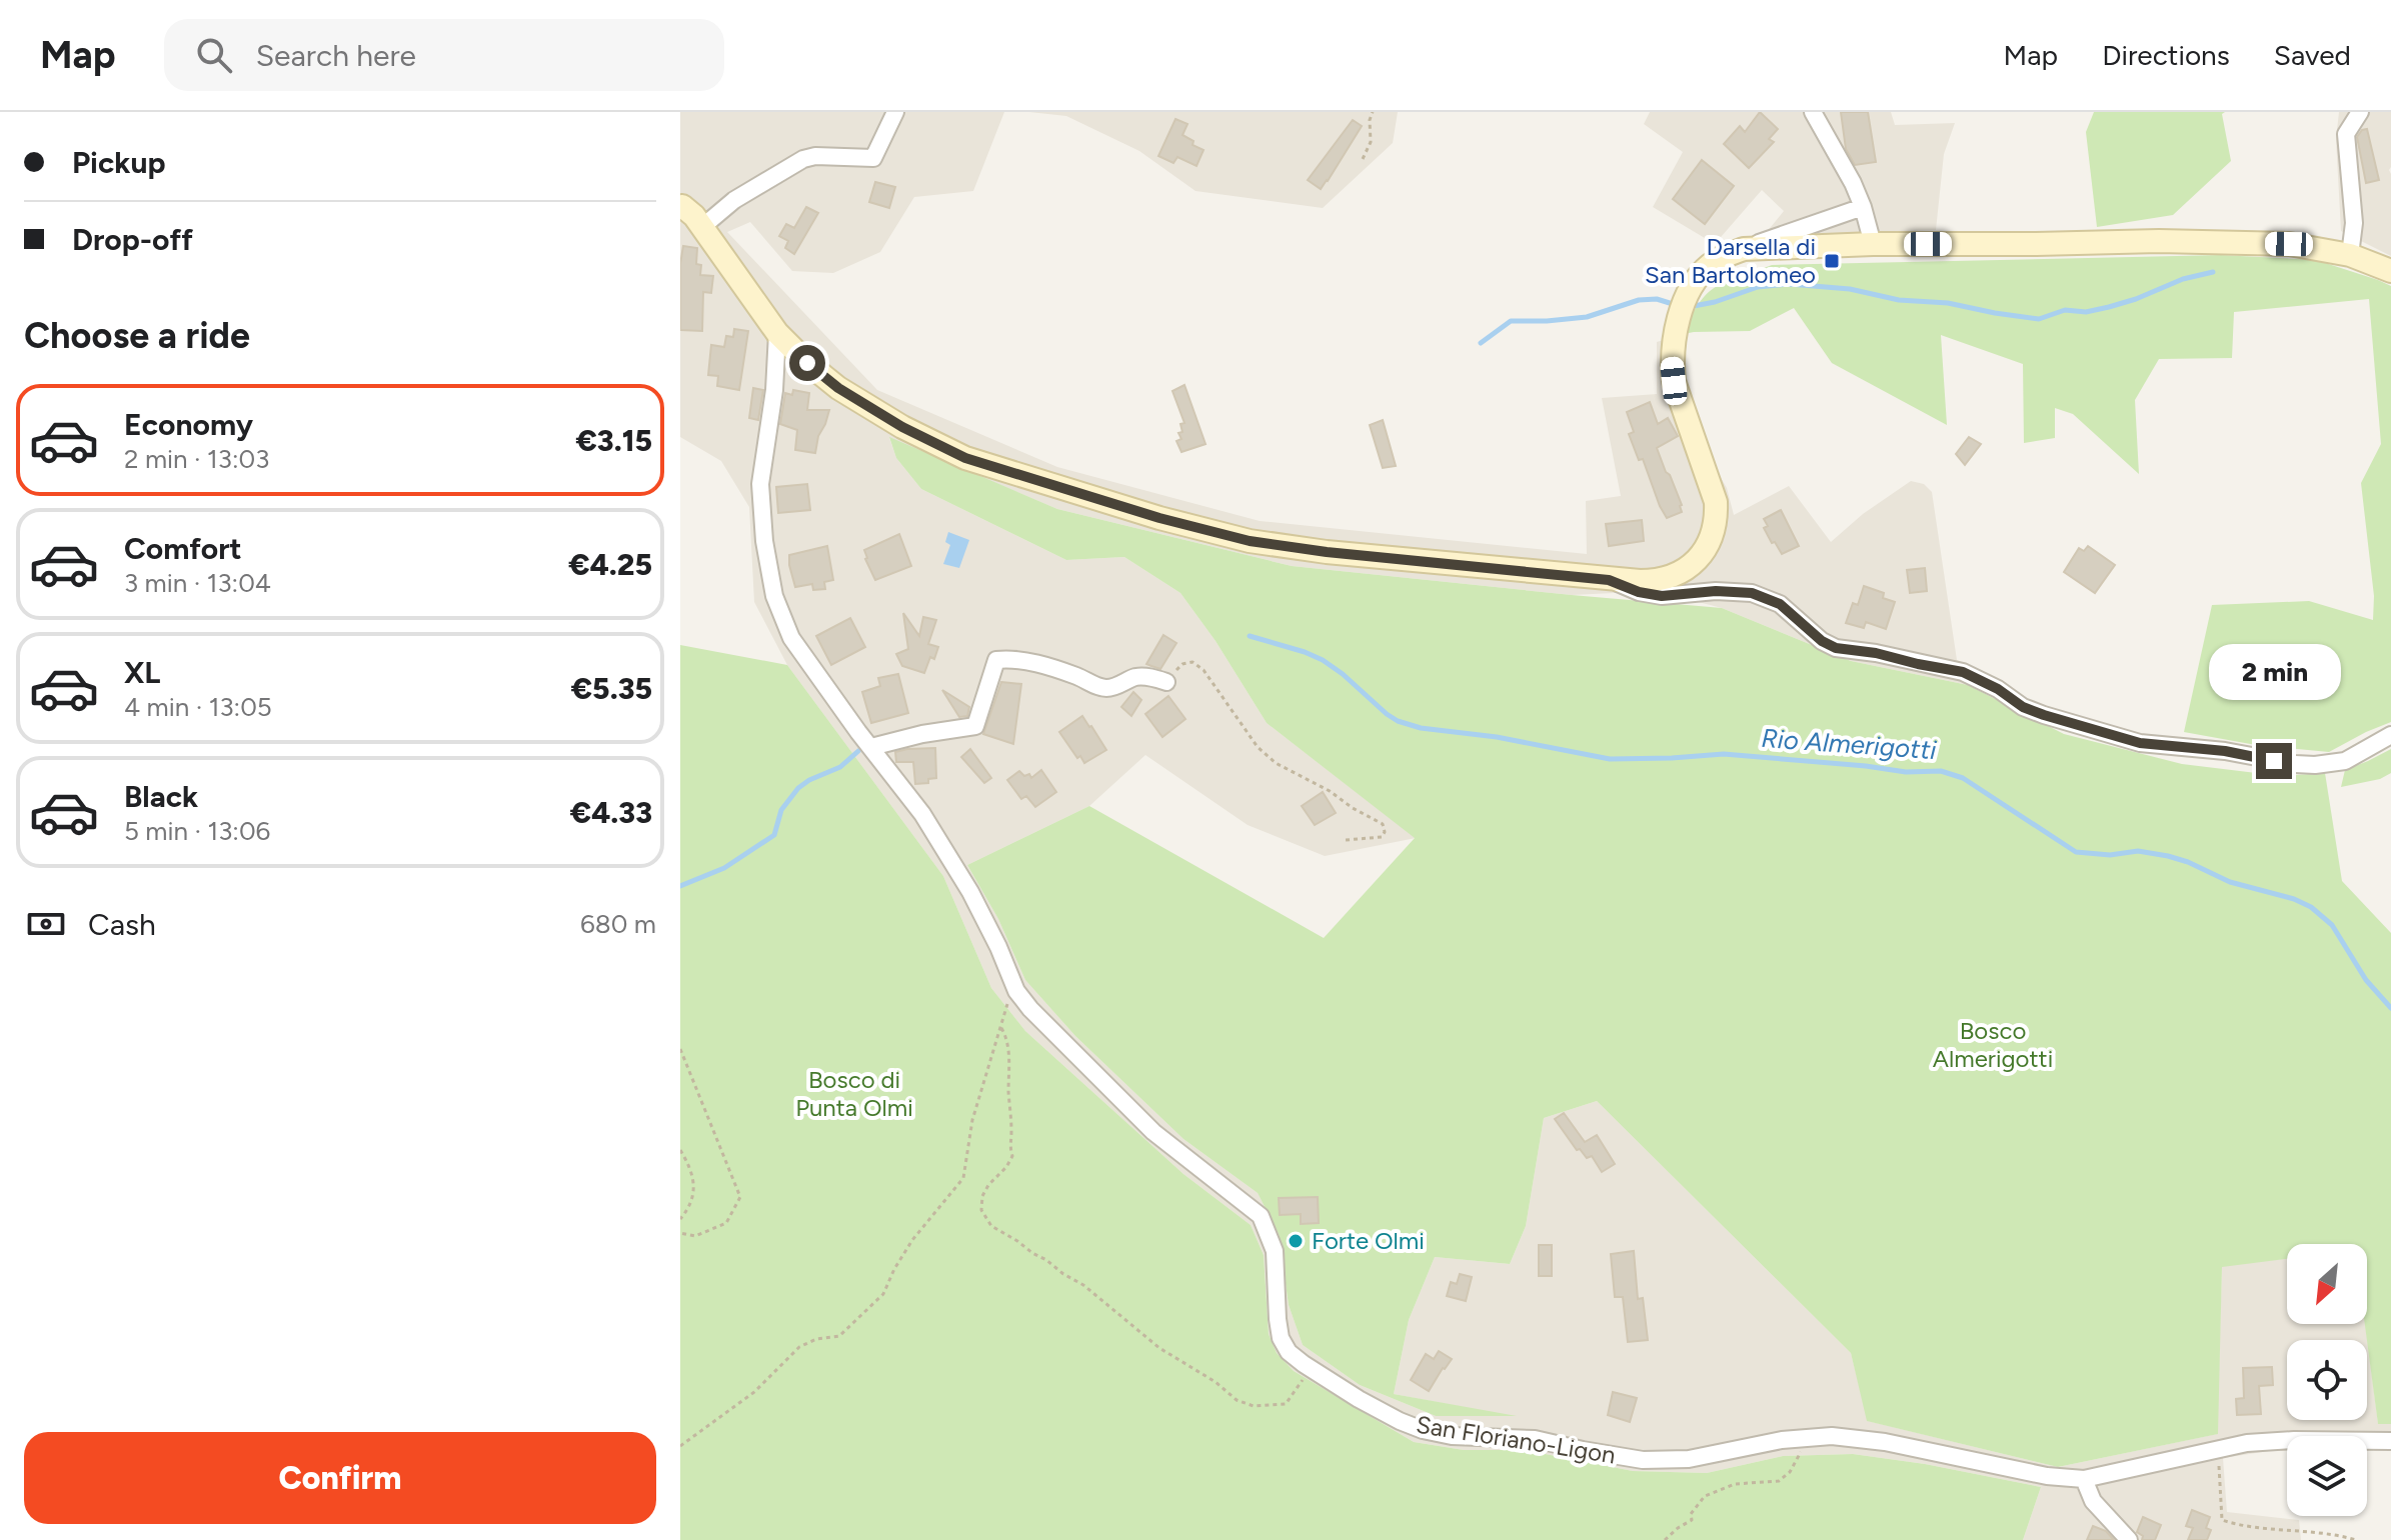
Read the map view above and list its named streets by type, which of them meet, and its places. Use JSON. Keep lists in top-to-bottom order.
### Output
{
  "streets": {
    "street": ["San Floriano-Ligon"]
  },
  "water": ["Rio Almerigotti"],
  "parks": ["Bosco Almerigotti", "Bosco di Punta Olmi"],
  "places": {
    "transit": ["Darsella di San Bartolomeo"],
    "other": ["Forte Olmi"]
  },
  "north": "bottom left",
  "page": {
    "header": "Map",
    "search": "Search here",
    "nav": ["Map", "Directions", "Saved"],
    "banner": ["Pickup", "Drop-off"],
    "heading": "Choose a ride",
    "list": [
      {
        "name": "Economy",
        "note": "2 min · 13:03",
        "value": "€3.15"
      },
      {
        "name": "Comfort",
        "note": "3 min · 13:04",
        "value": "€4.25"
      },
      {
        "name": "XL",
        "note": "4 min · 13:05",
        "value": "€5.35"
      },
      {
        "name": "Black",
        "note": "5 min · 13:06",
        "value": "€4.33"
      }
    ],
    "bubble": "2 min",
    "pay": ["Cash", "680 m"],
    "buttons": "Confirm"
  }
}
